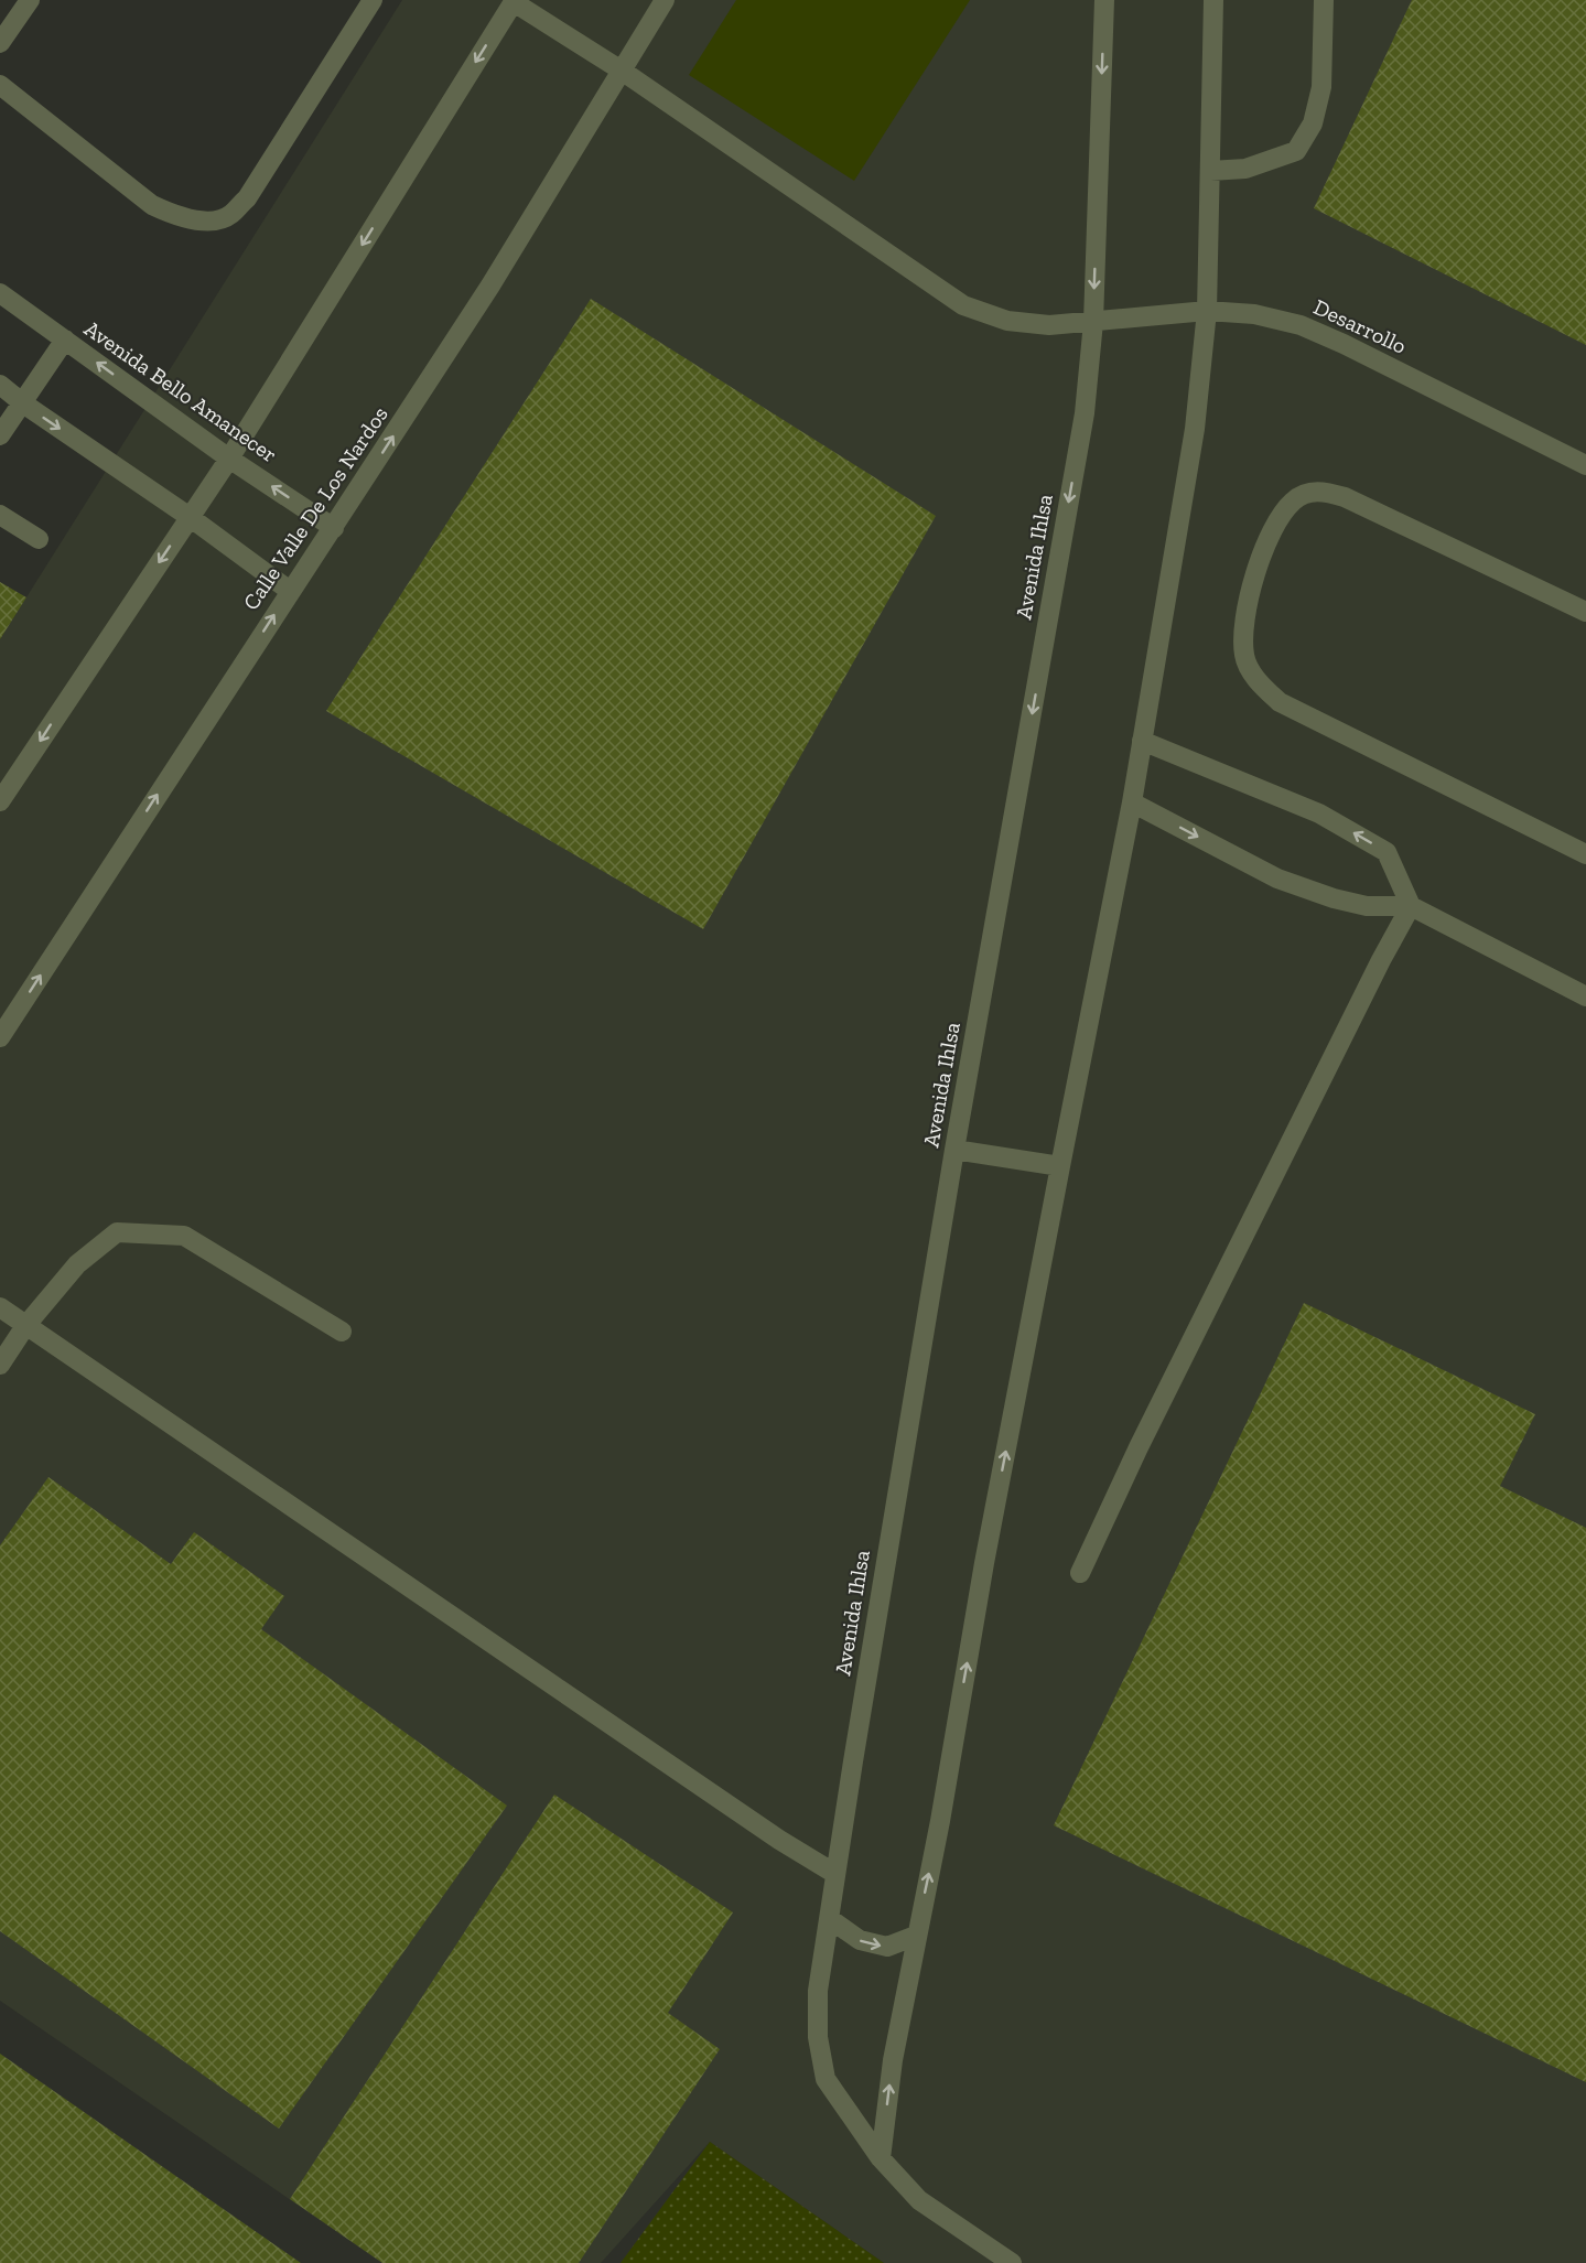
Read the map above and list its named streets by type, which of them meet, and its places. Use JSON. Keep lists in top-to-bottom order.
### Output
{
  "streets": {
    "street": [
      "Desarrollo",
      "Avenida Bello Amanecer",
      "Calle Valle De Los Nardos",
      "Avenida Ihlsa"
    ]
  },
  "crossings": [
    ["Desarrollo", "Calle Valle De Los Nardos"],
    ["Desarrollo", "Avenida Ihlsa"],
    ["Avenida Bello Amanecer", "Calle Valle De Los Nardos"]
  ]
}
